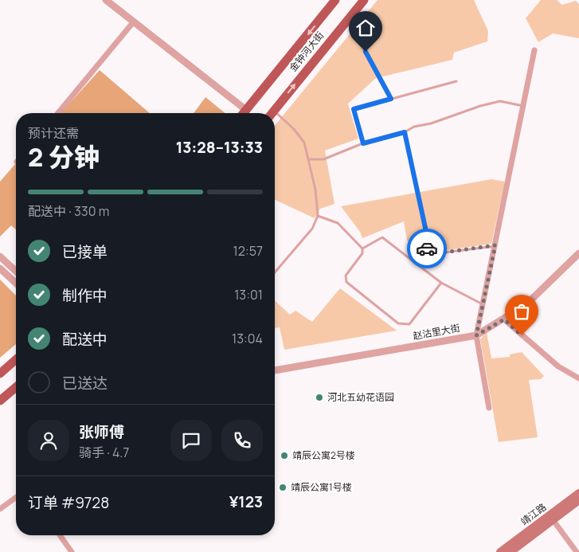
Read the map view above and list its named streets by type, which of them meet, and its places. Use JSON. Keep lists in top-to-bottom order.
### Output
{
  "streets": {
    "main road": ["金钟河大街", "靖江路"],
    "street": ["赵沽里大街"]
  },
  "places": ["河北五幼花语园", "靖辰公寓2号楼", "靖辰公寓1号楼"],
  "page": {
    "heading": ["2 分钟", "预计还需", "13:28–13:33"],
    "panel": [
      "张师傅",
      "骑手 · 4.7",
      "订单 #9728",
      "¥123"
    ],
    "bar": "配送中 · 330 m",
    "list": [
      ["已接单", "12:57"],
      ["制作中", "13:01"],
      ["配送中", "13:04"],
      "已送达"
    ]
  }
}
